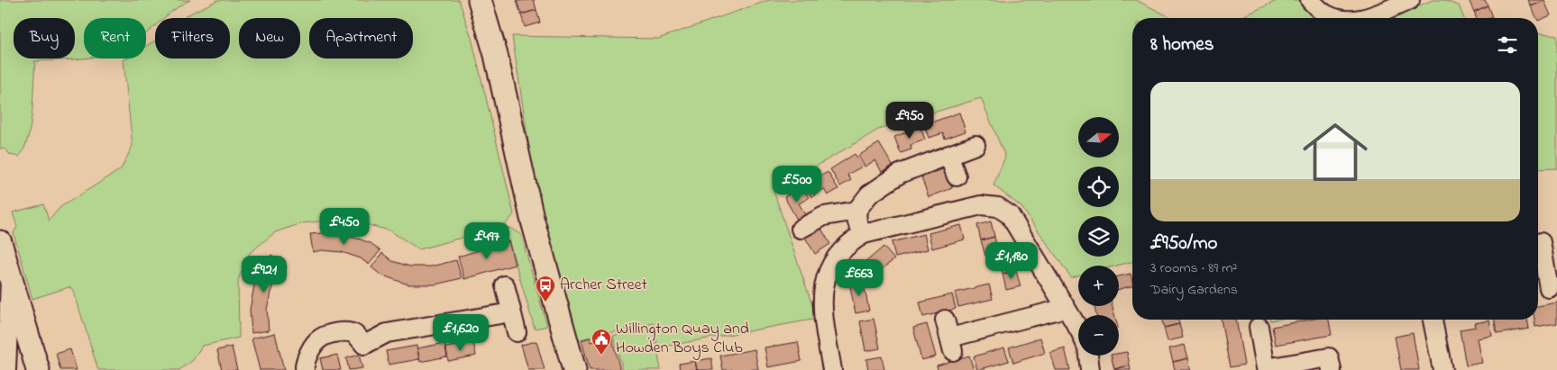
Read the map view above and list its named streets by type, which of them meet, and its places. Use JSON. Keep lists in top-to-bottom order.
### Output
{
  "places": {
    "bus stop": ["Archer Street"],
    "public building": ["Willington Quay and Howden Boys Club"]
  },
  "north": "right",
  "page": {
    "chip": [
      "Buy",
      "Rent",
      "Filters",
      "New",
      "Apartment"
    ],
    "heading": "8 homes",
    "list": [
      {
        "name": "£950/mo",
        "note": "3 rooms · 89 m² · Dairy Gardens"
      }
    ],
    "price": [
      "£950",
      "£500",
      "£450",
      "£497",
      "£1,180",
      "£921",
      "£663",
      "£1,620"
    ],
    "map_buttons": ["+", "−"]
  }
}
